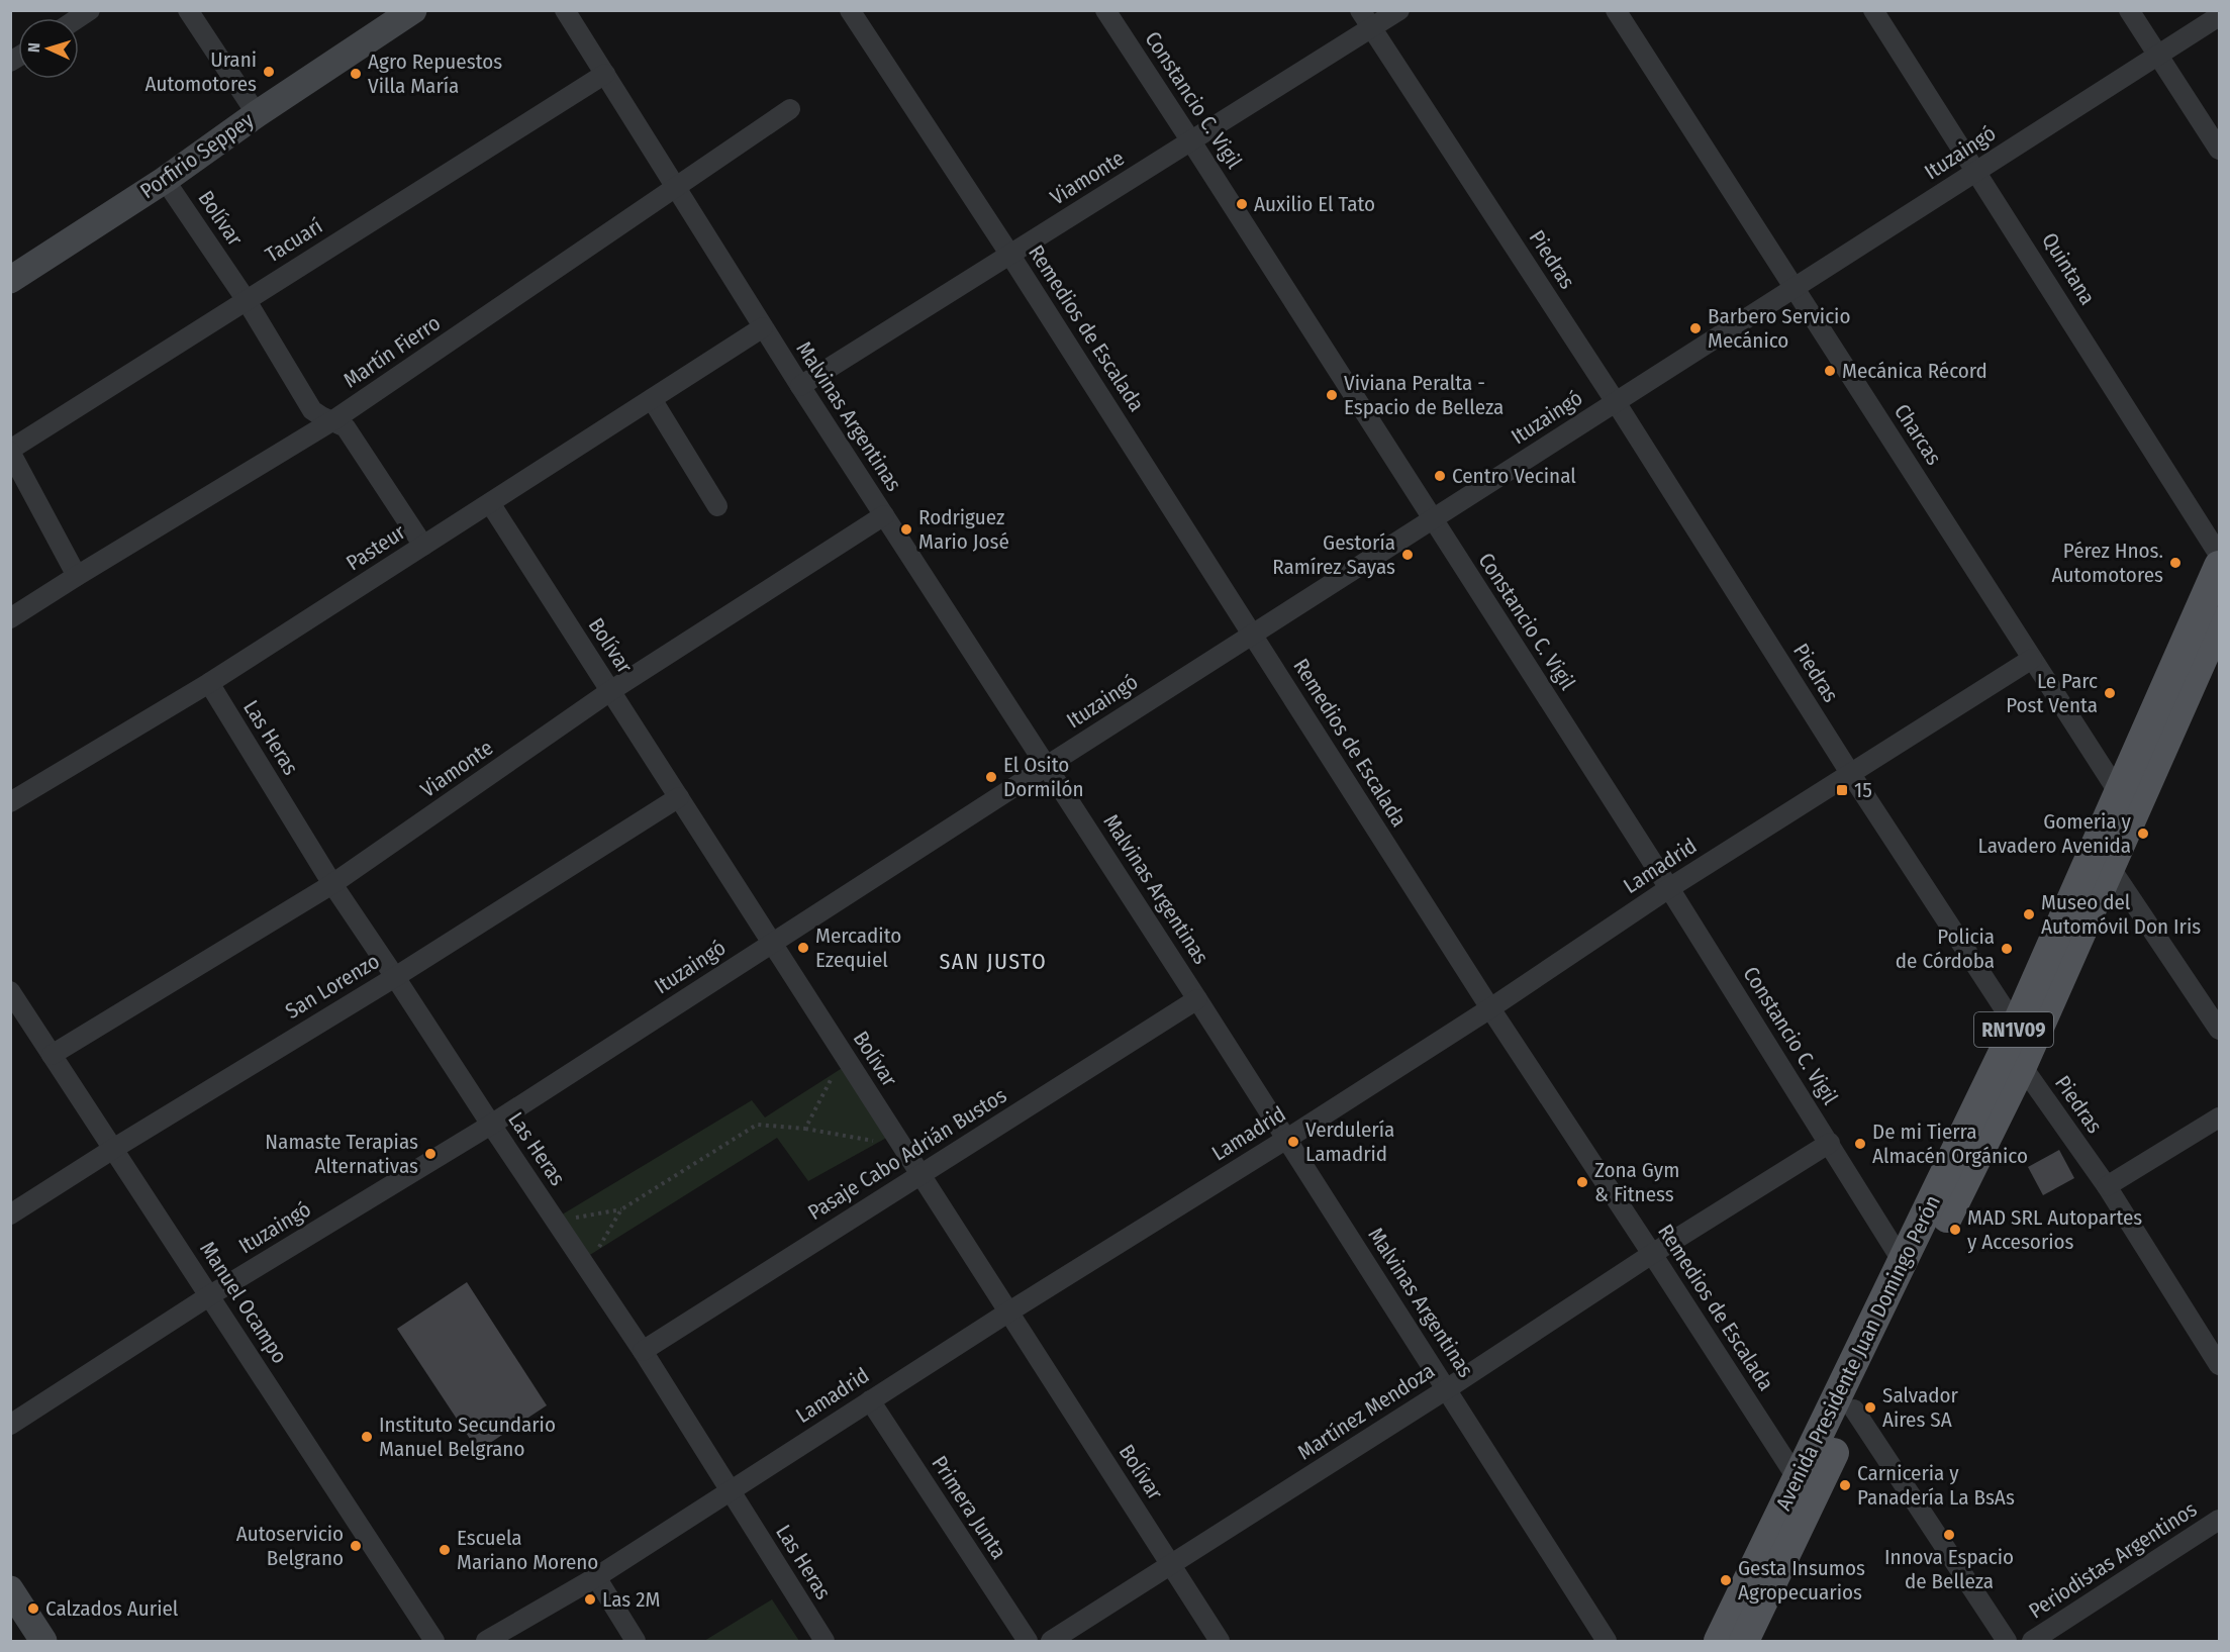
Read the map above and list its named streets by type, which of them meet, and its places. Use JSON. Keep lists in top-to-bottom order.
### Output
{
  "streets": {
    "main road": ["Porfirio Seppey", "RN1V09", "Avenida Presidente Juan Domingo Perón"],
    "street": [
      "Constancio C. Vigil",
      "Ituzaingó",
      "Viamonte",
      "Bolívar",
      "Tacuarí",
      "Piedras",
      "Quintana",
      "Remedios de Escalada",
      "Martín Fierro",
      "Malvinas Argentinas",
      "Charcas",
      "Pasteur",
      "Las Heras",
      "Lamadrid",
      "San Lorenzo",
      "Pasaje Cabo Adrián Bustos",
      "Manuel Ocampo",
      "Martínez Mendoza",
      "Primera Junta",
      "Periodistas Argentinos"
    ]
  },
  "crossings": [
    ["Constancio C. Vigil", "Ituzaingó"],
    ["Constancio C. Vigil", "Viamonte"],
    ["Constancio C. Vigil", "Lamadrid"],
    ["Constancio C. Vigil", "Avenida Presidente Juan Domingo Perón"],
    ["Constancio C. Vigil", "Martínez Mendoza"],
    ["Ituzaingó", "Bolívar"],
    ["Ituzaingó", "Piedras"],
    ["Ituzaingó", "Quintana"],
    ["Ituzaingó", "Remedios de Escalada"],
    ["Ituzaingó", "Malvinas Argentinas"],
    ["Ituzaingó", "Charcas"],
    ["Ituzaingó", "Las Heras"],
    ["Ituzaingó", "Manuel Ocampo"],
    ["Porfirio Seppey", "Bolívar"],
    ["Viamonte", "Bolívar"],
    ["Viamonte", "Piedras"],
    ["Viamonte", "Remedios de Escalada"],
    ["Viamonte", "Malvinas Argentinas"],
    ["Viamonte", "Las Heras"],
    ["Viamonte", "Manuel Ocampo"],
    ["Bolívar", "Tacuarí"],
    ["Bolívar", "Martín Fierro"],
    ["Bolívar", "Pasteur"],
    ["Bolívar", "Lamadrid"],
    ["Bolívar", "San Lorenzo"],
    ["Bolívar", "Pasaje Cabo Adrián Bustos"],
    ["Bolívar", "Martínez Mendoza"],
    ["Tacuarí", "Malvinas Argentinas"],
    ["Piedras", "Lamadrid"],
    ["Piedras", "Avenida Presidente Juan Domingo Perón"],
    ["Remedios de Escalada", "Lamadrid"],
    ["Remedios de Escalada", "Avenida Presidente Juan Domingo Perón"],
    ["Remedios de Escalada", "Martínez Mendoza"],
    ["Martín Fierro", "Malvinas Argentinas"],
    ["Malvinas Argentinas", "Pasteur"],
    ["Malvinas Argentinas", "Lamadrid"],
    ["Malvinas Argentinas", "Pasaje Cabo Adrián Bustos"],
    ["Malvinas Argentinas", "Martínez Mendoza"],
    ["Charcas", "Lamadrid"],
    ["Charcas", "Avenida Presidente Juan Domingo Perón"],
    ["Pasteur", "Las Heras"],
    ["Las Heras", "Lamadrid"],
    ["Las Heras", "San Lorenzo"],
    ["Las Heras", "Pasaje Cabo Adrián Bustos"],
    ["Lamadrid", "Primera Junta"],
    ["San Lorenzo", "Manuel Ocampo"]
  ],
  "districts": ["SAN JUSTO"],
  "places": {
    "other": [
      "Urani Automotores",
      "Agro Repuestos Villa María",
      "Auxilio El Tato",
      "Barbero Servicio Mecánico",
      "Mecánica Récord",
      "Viviana Peralta - Espacio de Belleza",
      "Centro Vecinal",
      "Rodriguez Mario José",
      "Gestoría Ramírez Sayas",
      "Pérez Hnos. Automotores",
      "Le Parc Post Venta",
      "El Osito Dormilón",
      "Gomeria y Lavadero Avenida",
      "Museo del Automóvil Don Iris",
      "Mercadito Ezequiel",
      "Policia de Córdoba",
      "Verdulería Lamadrid",
      "De mi Tierra Almacén Orgánico",
      "Namaste Terapias Alternativas",
      "Zona Gym & Fitness",
      "MAD SRL Autopartes y Accesorios",
      "Salvador Aires SA",
      "Instituto Secundario Manuel Belgrano",
      "Carniceria y Panadería La BsAs",
      "Innova Espacio de Belleza",
      "Autoservicio Belgrano",
      "Escuela Mariano Moreno",
      "Gesta Insumos Agropecuarios",
      "Las 2M",
      "Calzados Auriel"
    ],
    "transit": ["15"]
  },
  "north": "left"
}
